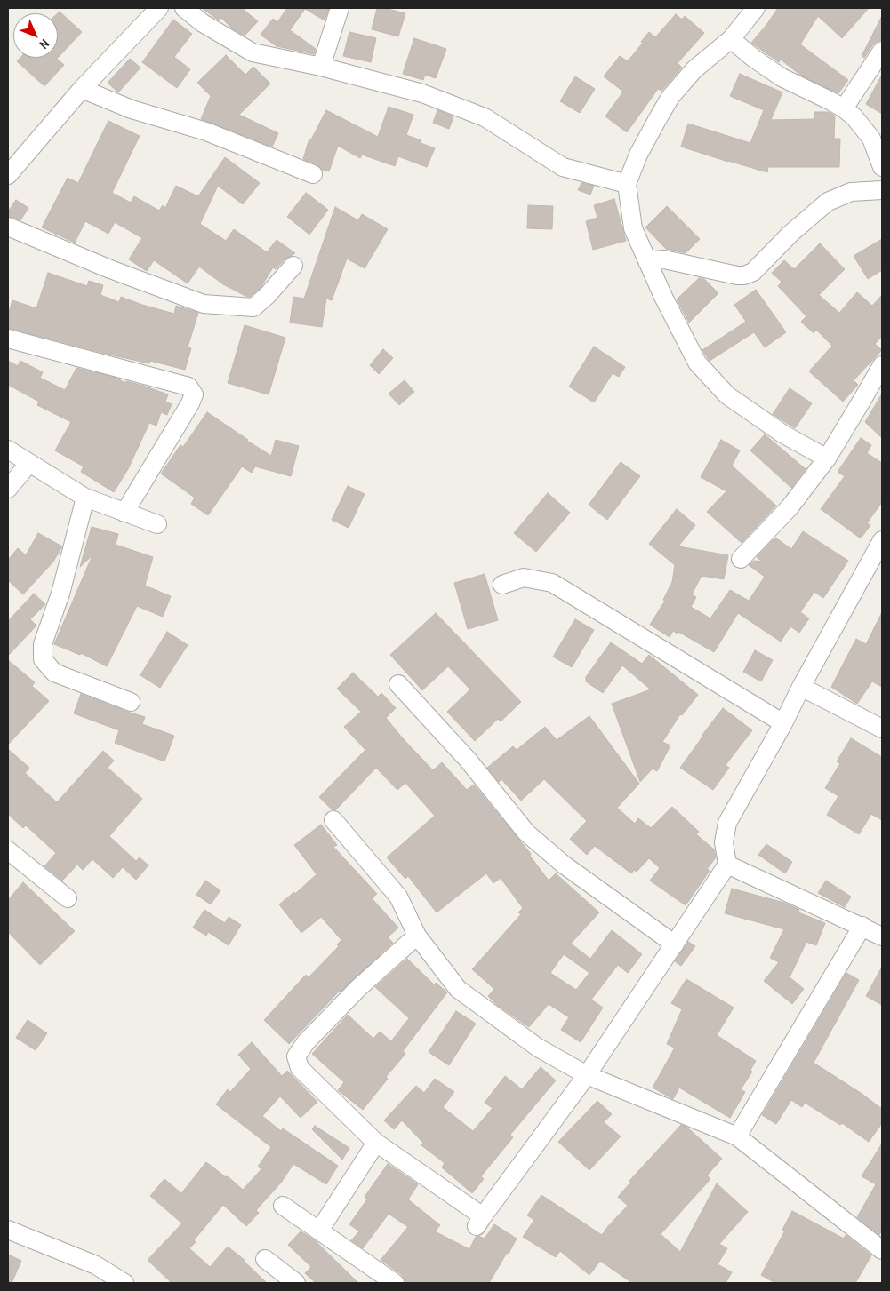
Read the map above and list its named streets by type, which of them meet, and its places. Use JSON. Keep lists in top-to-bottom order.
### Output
{
  "north": "bottom right"
}
